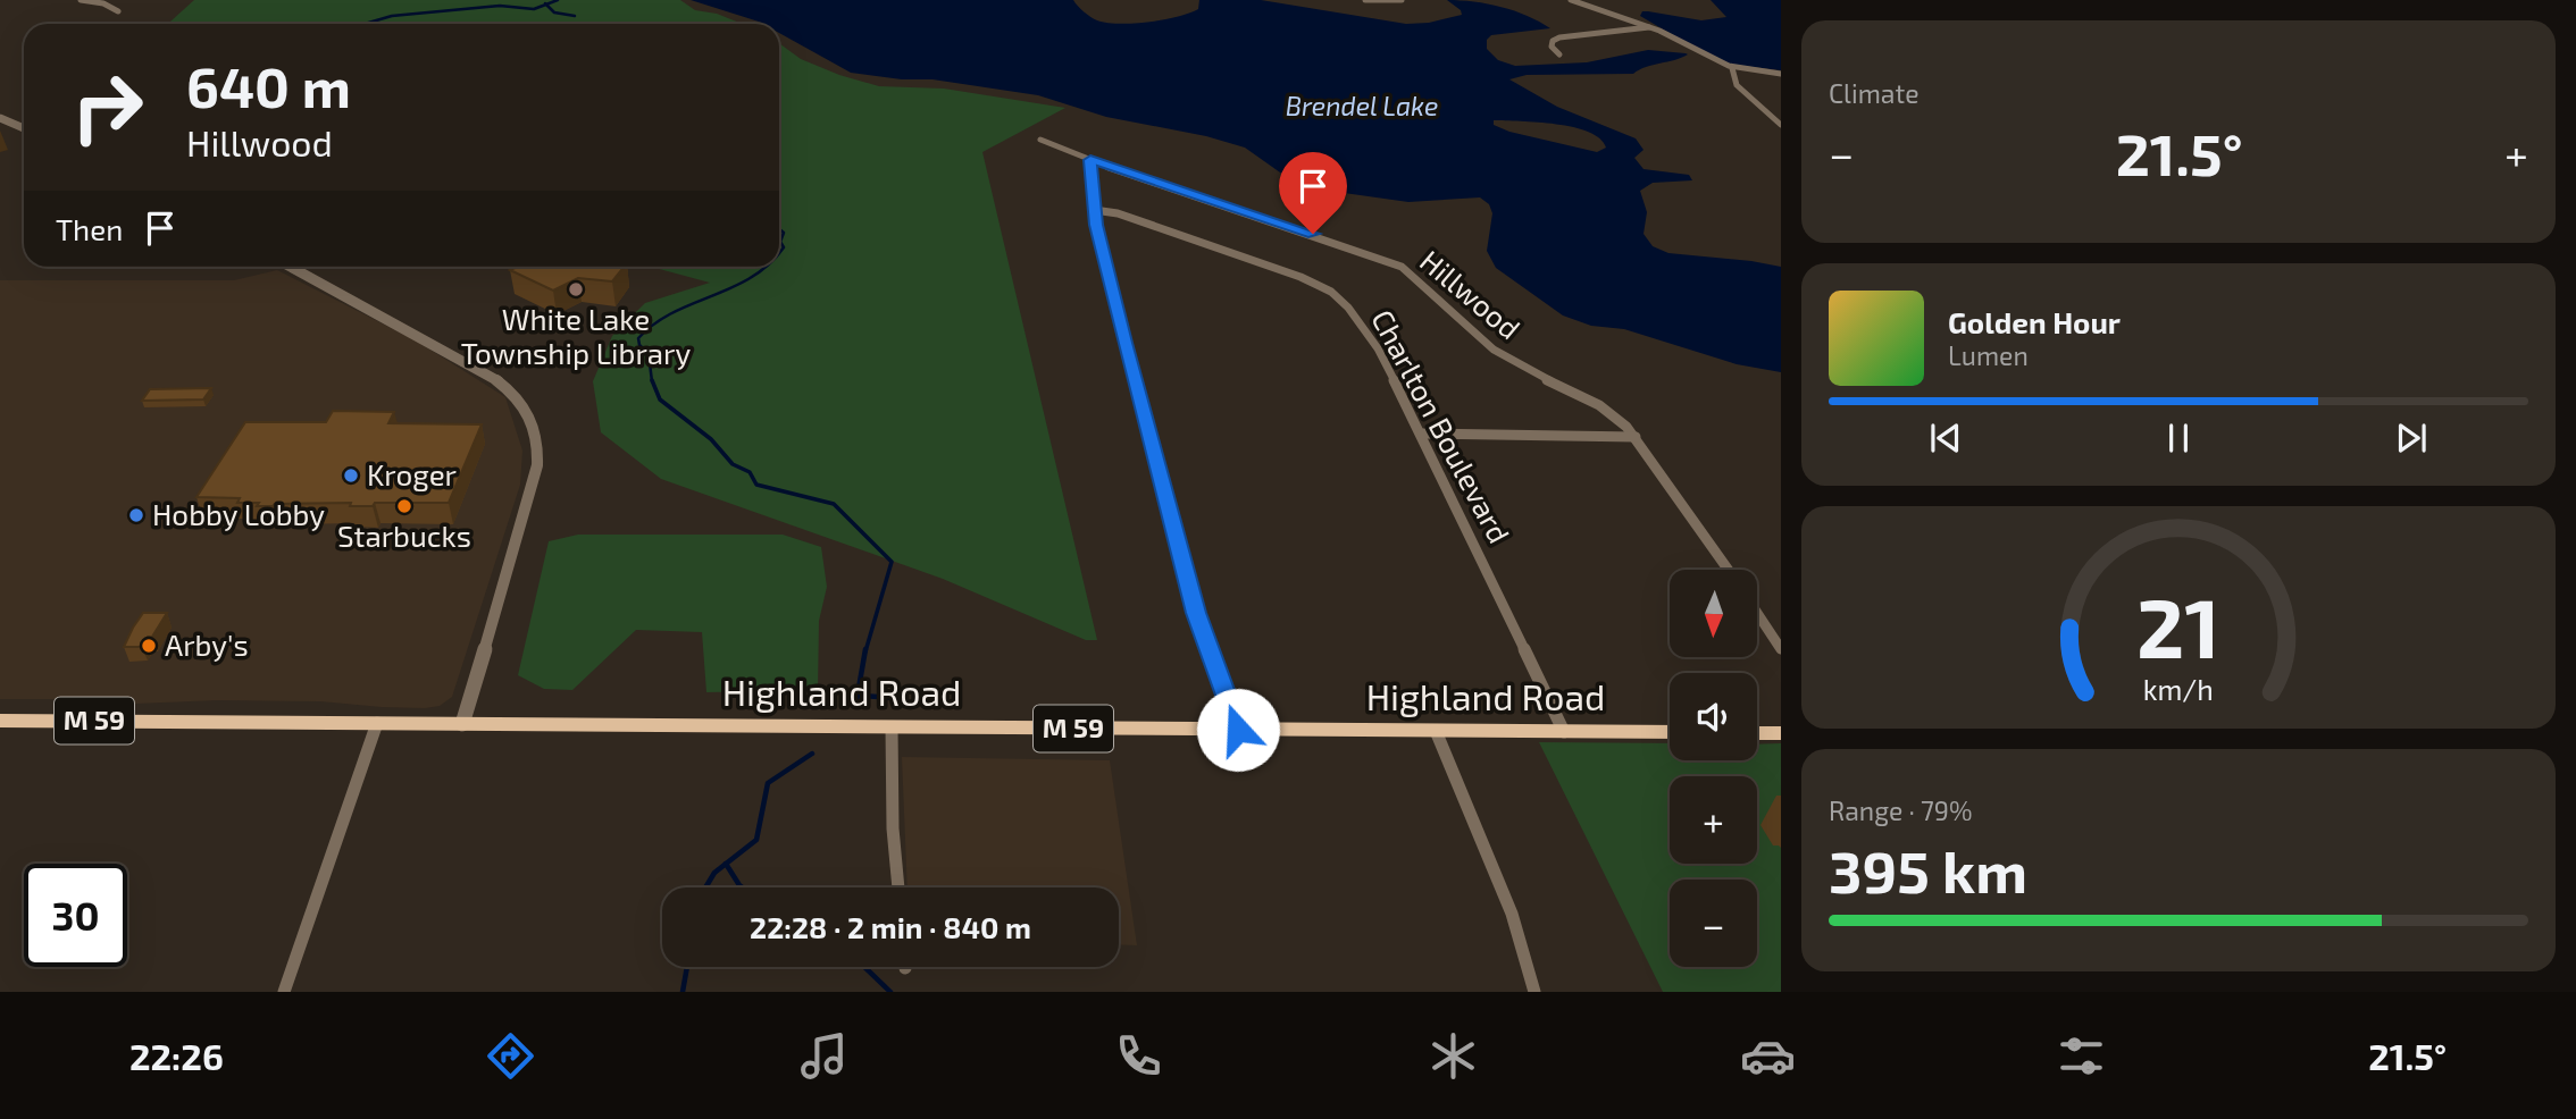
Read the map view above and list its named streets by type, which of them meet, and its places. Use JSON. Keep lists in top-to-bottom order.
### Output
{
  "streets": {
    "highway": ["Highland Road", "M 59"],
    "street": ["Hillwood", "Charlton Boulevard"]
  },
  "crossings": [
    ["Charlton Boulevard", "Highland Road"]
  ],
  "water": ["Brendel Lake"],
  "places": [
    "White Lake Township Library",
    "Kroger",
    "Starbucks",
    "Hobby Lobby",
    "Arby's"
  ],
  "north": "bottom",
  "page": {
    "tile": [
      "Climate",
      ["Range · 79%", "395 km"]
    ],
    "turn": ["640 m", "Hillwood"],
    "heat": ["−", "21.5°", "+"],
    "then": "Then",
    "song": ["Golden Hour", "Lumen"],
    "map_buttons": ["+", "−"],
    "limit": "30",
    "trip": "22:28 · 2 min · 840 m",
    "tabs": ["22:26", "21.5°"],
    "gauge": ["21", "km/h"]
  }
}
